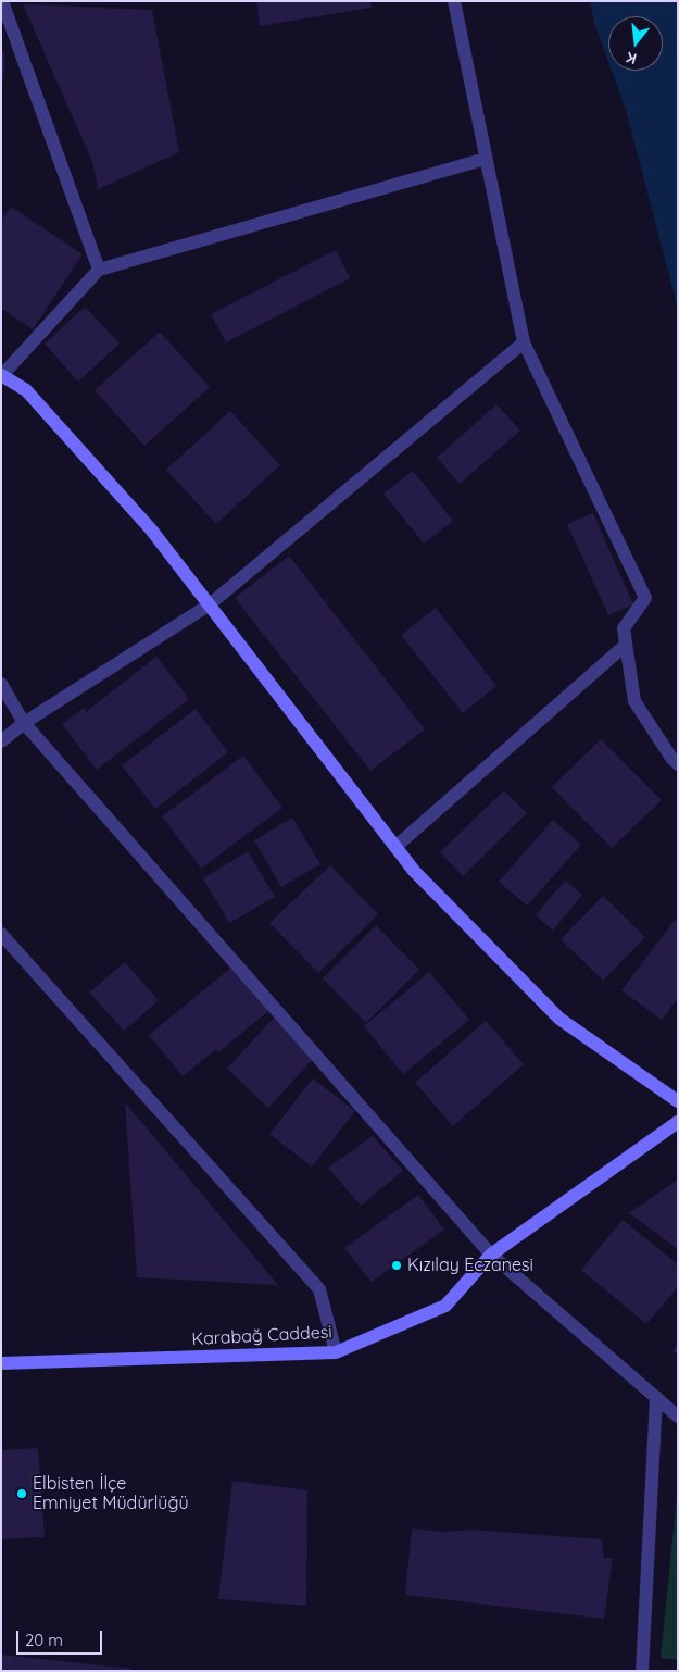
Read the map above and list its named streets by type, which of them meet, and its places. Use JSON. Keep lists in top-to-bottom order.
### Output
{
  "streets": {
    "street": ["Karabağ Caddesi"]
  },
  "places": ["Kızılay Eczanesi", "Elbisten İlçe Emniyet Müdürlüğü"],
  "scale_bar": "20 m",
  "north": "bottom"
}
